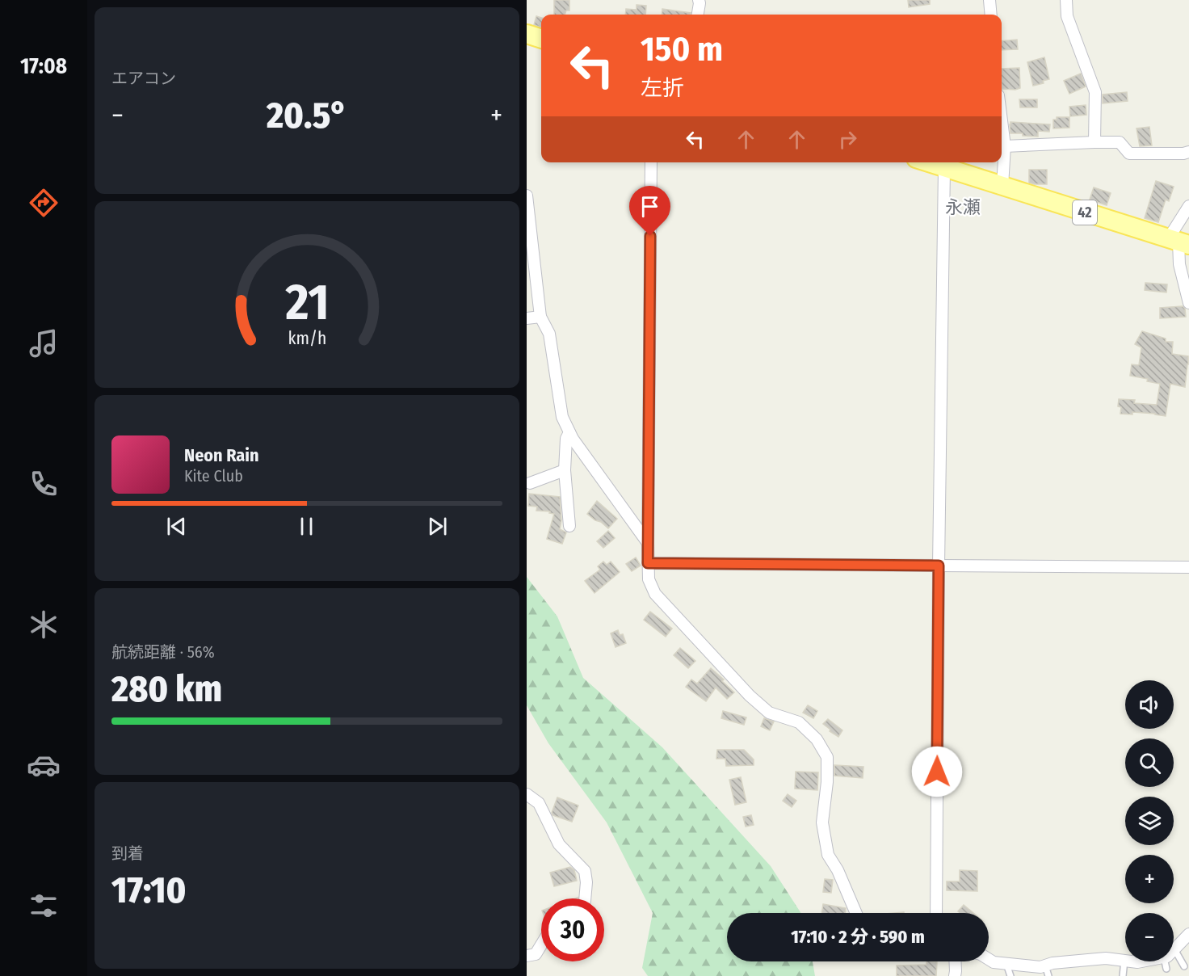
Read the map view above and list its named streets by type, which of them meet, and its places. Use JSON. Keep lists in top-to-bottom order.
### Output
{
  "streets": {
    "main road": ["42"]
  },
  "districts": ["永瀬"],
  "page": {
    "tabs": "17:08",
    "tile": [
      "エアコン",
      ["航続距離 · 56%", "280 km"],
      ["到着", "17:10"]
    ],
    "turn": ["150 m", "左折"],
    "heat": ["−", "20.5°", "+"],
    "song": ["Neon Rain", "Kite Club"],
    "map_buttons": ["+", "−"],
    "limit": "30",
    "trip": "17:10 · 2 分 · 590 m",
    "gauge": ["21", "km/h"]
  }
}
